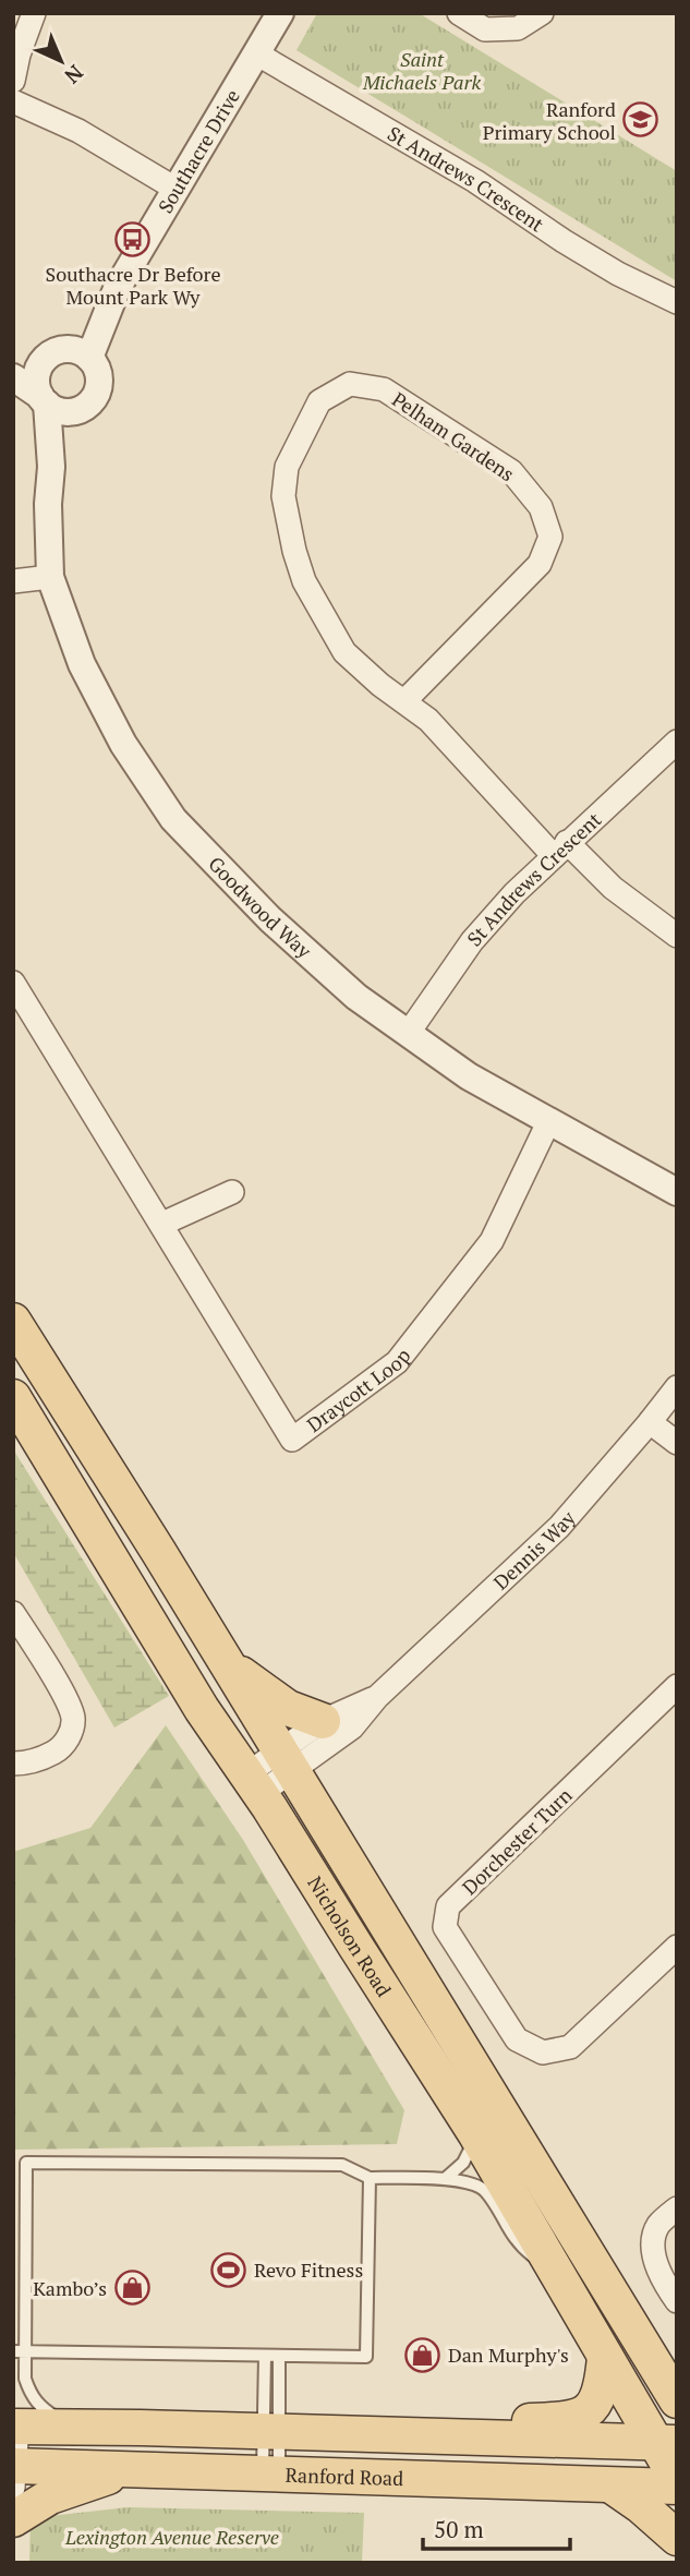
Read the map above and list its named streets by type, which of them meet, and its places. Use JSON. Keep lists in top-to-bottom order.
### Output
{
  "streets": {
    "main road": ["Nicholson Road", "Ranford Road"],
    "street": [
      "Southacre Drive",
      "St Andrews Crescent",
      "Pelham Gardens",
      "Goodwood Way",
      "Draycott Loop",
      "Dennis Way",
      "Dorchester Turn"
    ]
  },
  "crossings": [
    ["Southacre Drive", "St Andrews Crescent"],
    ["Southacre Drive", "Goodwood Way"],
    ["St Andrews Crescent", "Pelham Gardens"],
    ["St Andrews Crescent", "Goodwood Way"],
    ["Goodwood Way", "Draycott Loop"],
    ["Dennis Way", "Nicholson Road"]
  ],
  "parks": ["Saint Michaels Park", "Lexington Avenue Reserve"],
  "places": {
    "school or university": ["Ranford Primary School"],
    "bus stop": ["Southacre Dr Before Mount Park Wy"],
    "sports": ["Revo Fitness"],
    "shop": ["Kambo’s", "Dan Murphy's"]
  },
  "scale_bar": "50 m",
  "north": "bottom right"
}
